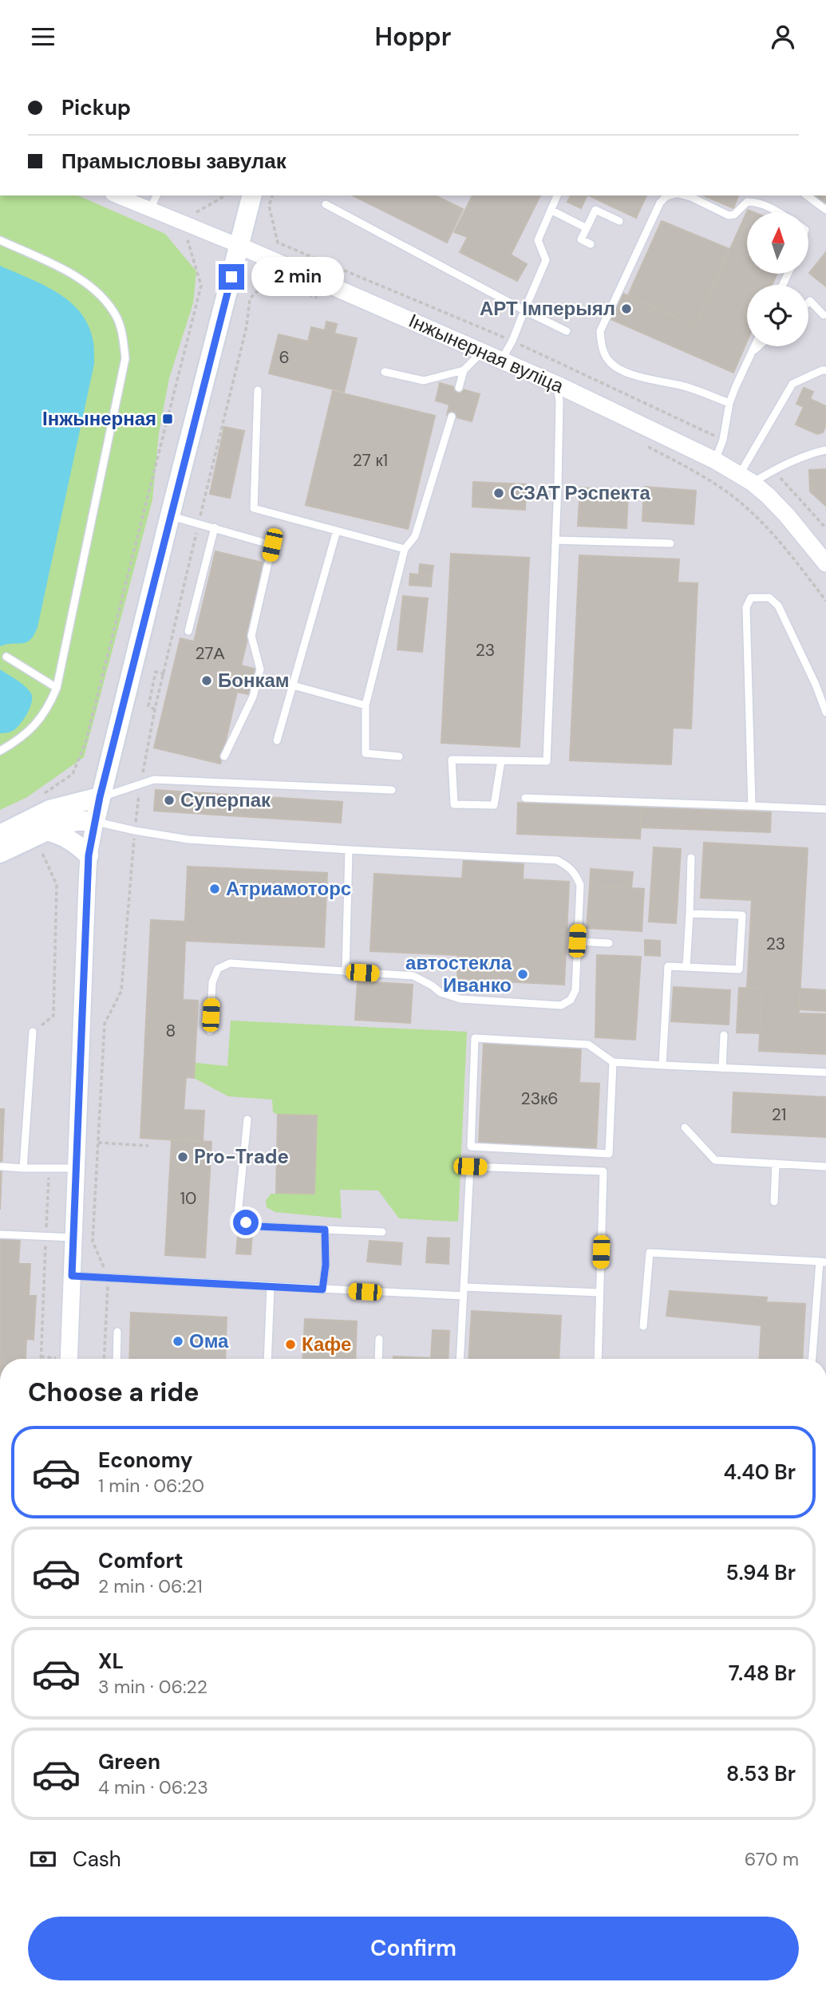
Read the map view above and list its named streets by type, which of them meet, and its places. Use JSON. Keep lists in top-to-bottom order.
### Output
{
  "streets": {
    "street": ["Інжынерная вуліца"]
  },
  "places": {
    "other": [
      "АРТ Імперыял",
      "СЗАТ Рэспекта",
      "Бонкам",
      "Суперпак",
      "Атриамоторс",
      "автостекла Иванко",
      "Pro-Trade",
      "Ома",
      "Кафе"
    ],
    "transit": ["Інжынерная"]
  },
  "house_numbers": [
    "6",
    "27 к1",
    "23",
    "27А",
    "23",
    "8",
    "23к6",
    "21",
    "10"
  ],
  "north": "top",
  "page": {
    "header": "Hoppr",
    "banner": ["Pickup", "Прамысловы завулак"],
    "bubble": "2 min",
    "heading": "Choose a ride",
    "list": [
      {
        "name": "Economy",
        "note": "1 min · 06:20",
        "value": "4.40 Br"
      },
      {
        "name": "Comfort",
        "note": "2 min · 06:21",
        "value": "5.94 Br"
      },
      {
        "name": "XL",
        "note": "3 min · 06:22",
        "value": "7.48 Br"
      },
      {
        "name": "Green",
        "note": "4 min · 06:23",
        "value": "8.53 Br"
      }
    ],
    "pay": ["Cash", "670 m"],
    "buttons": "Confirm"
  }
}
